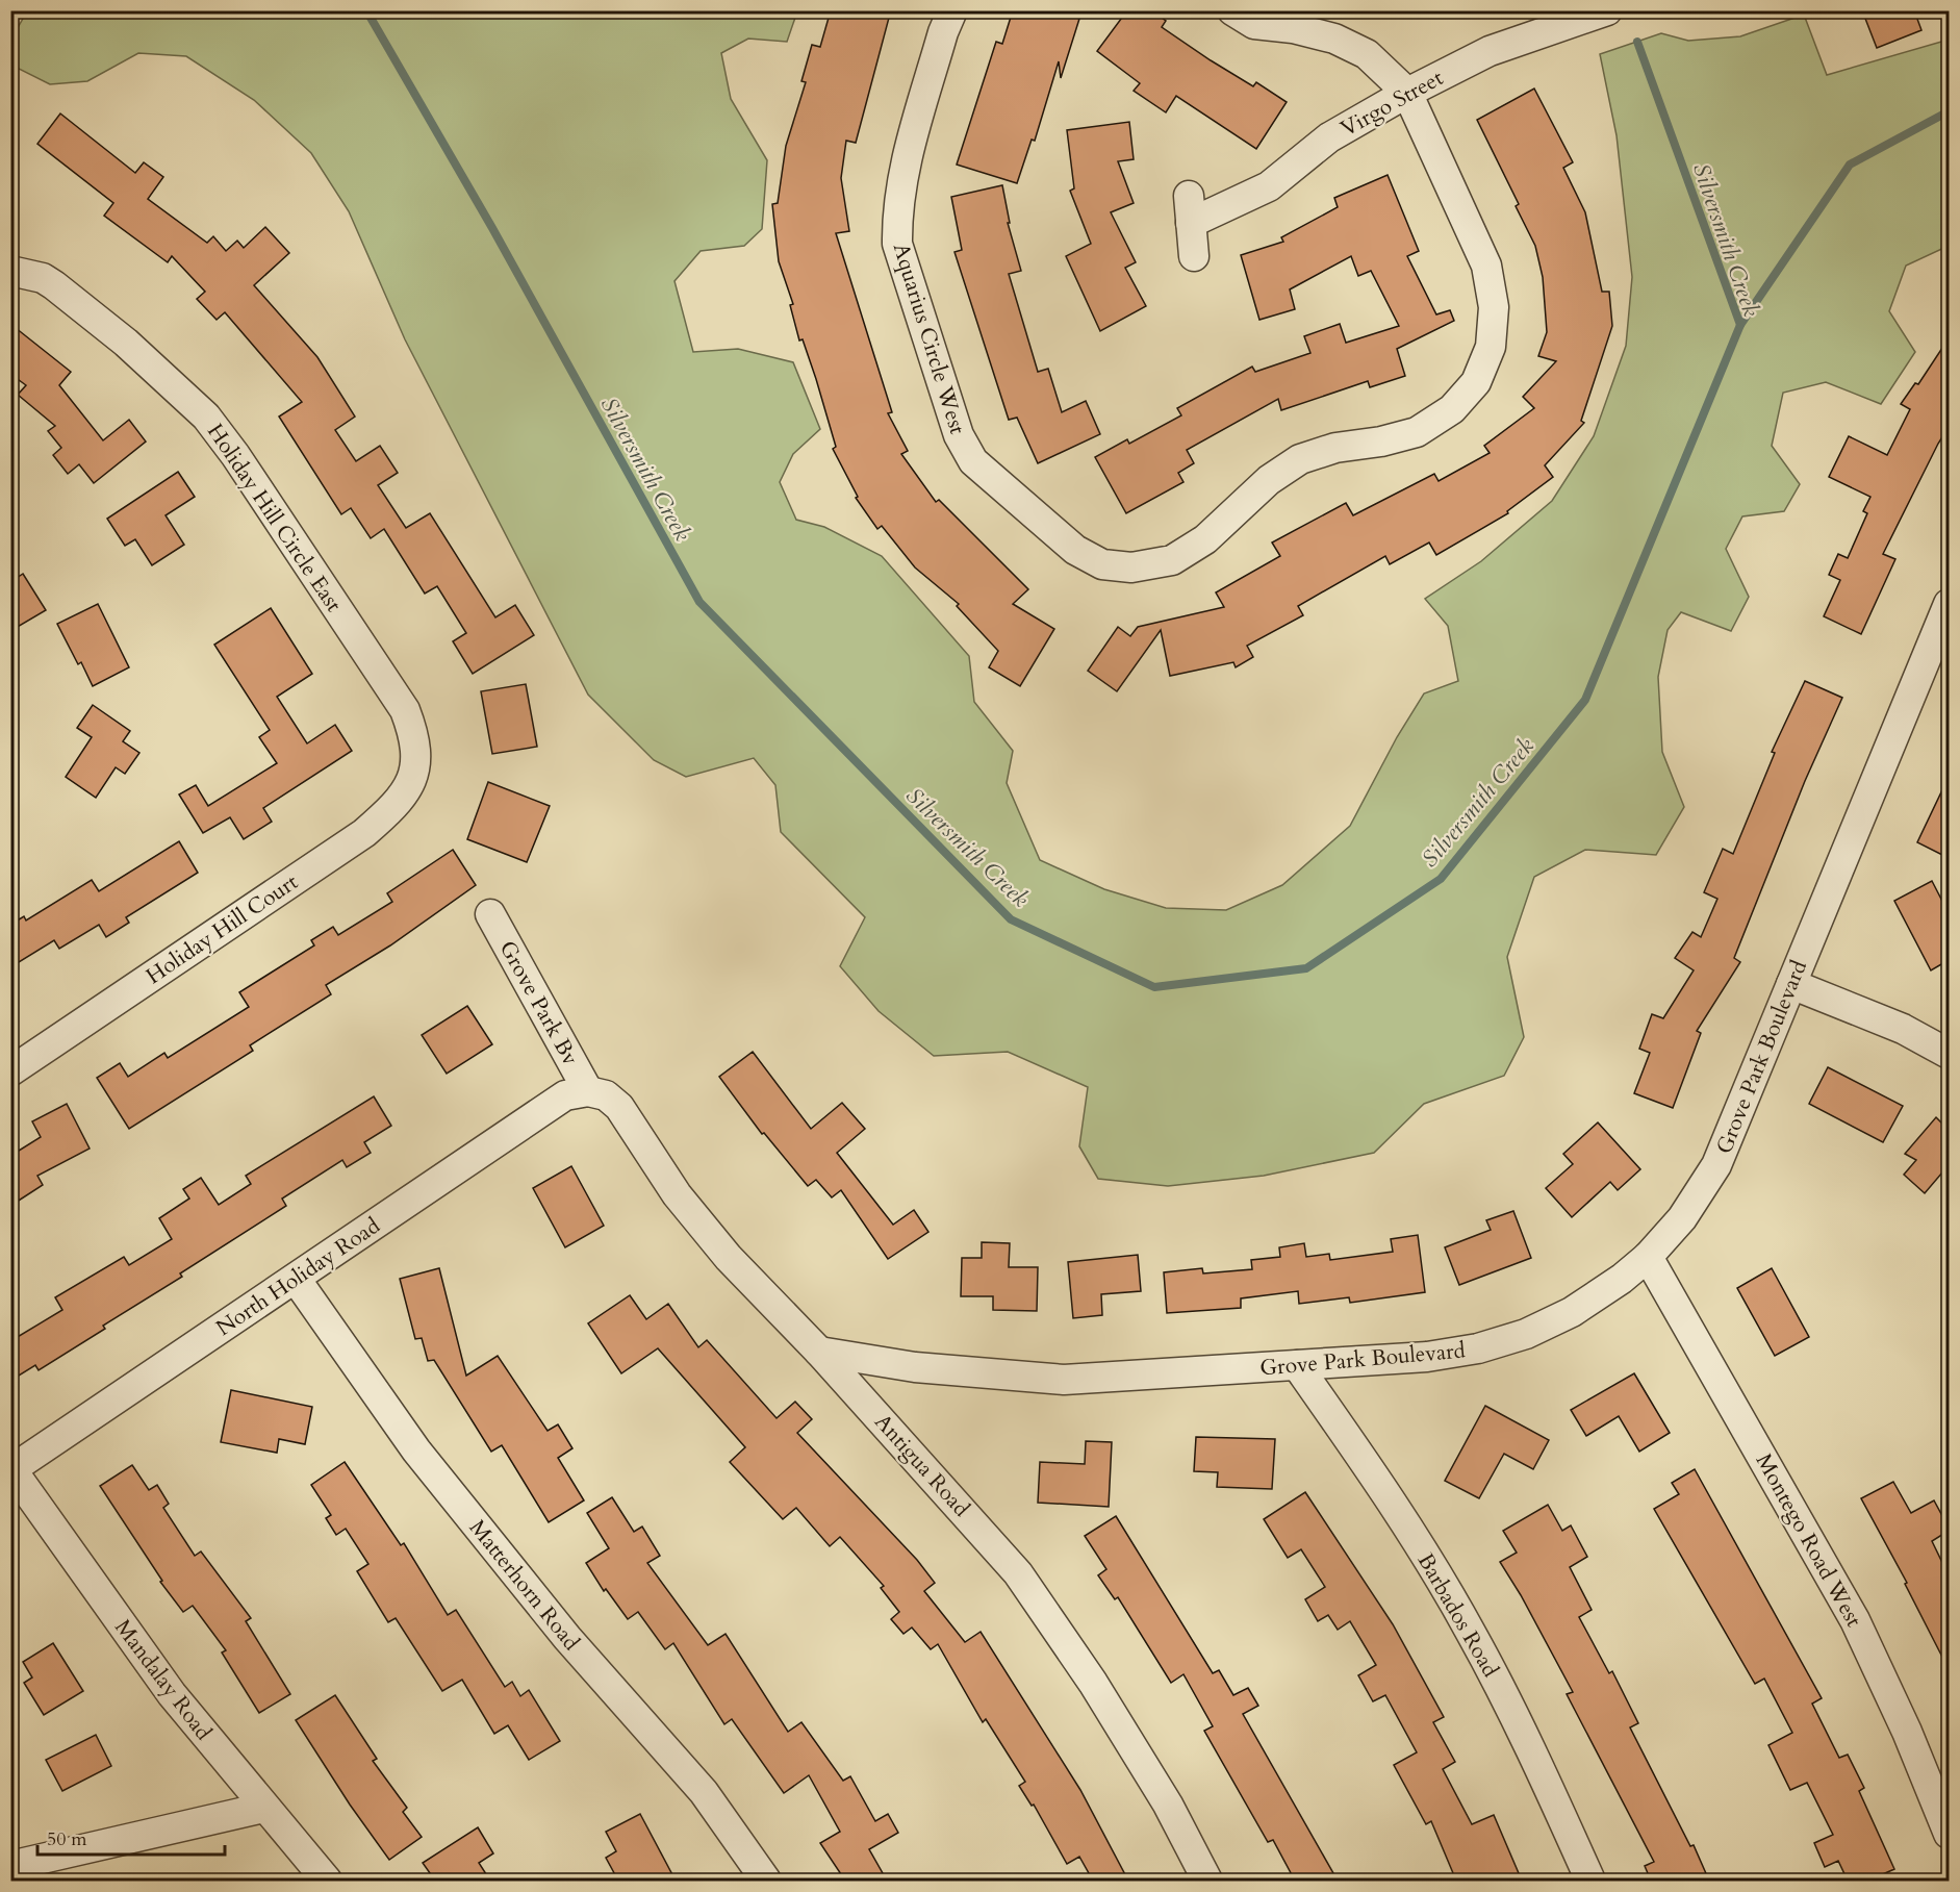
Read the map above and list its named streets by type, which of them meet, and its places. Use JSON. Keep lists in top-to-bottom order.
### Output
{
  "streets": {
    "street": [
      "Virgo Street",
      "Aquarius Circle West",
      "Holiday Hill Circle East",
      "Holiday Hill Court",
      "Grove Park Bv",
      "Grove Park Boulevard",
      "North Holiday Road",
      "Antigua Road",
      "Montego Road West",
      "Matterhorn Road",
      "Barbados Road",
      "Mandalay Road"
    ]
  },
  "crossings": [
    ["Virgo Street", "Aquarius Circle West"],
    ["Holiday Hill Circle East", "Holiday Hill Court"],
    ["Grove Park Bv", "North Holiday Road"],
    ["Grove Park Bv", "Antigua Road"],
    ["Grove Park Boulevard", "Antigua Road"],
    ["Grove Park Boulevard", "Montego Road West"],
    ["Grove Park Boulevard", "Barbados Road"],
    ["North Holiday Road", "Antigua Road"],
    ["North Holiday Road", "Matterhorn Road"],
    ["North Holiday Road", "Mandalay Road"]
  ],
  "water": ["Silversmith Creek"],
  "scale_bar": "50 m"
}
